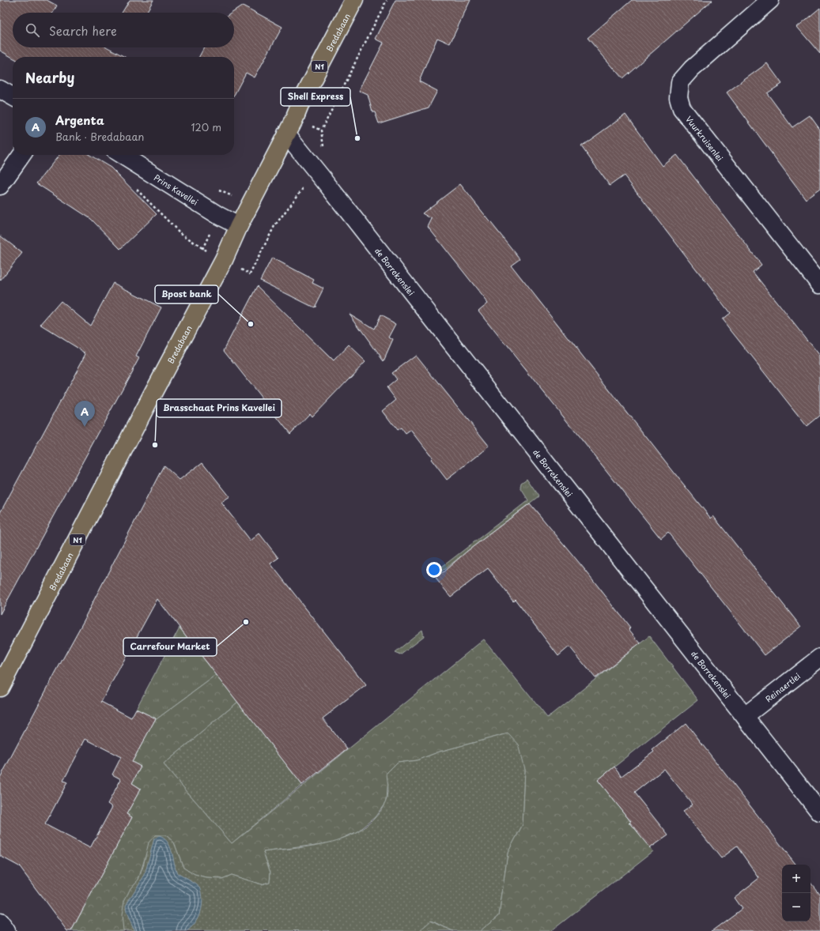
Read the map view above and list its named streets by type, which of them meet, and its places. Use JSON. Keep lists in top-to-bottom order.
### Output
{
  "streets": {
    "main road": ["Bredabaan", "N1"],
    "street": [
      "Vuurkruisenlei",
      "Prins Kavellei",
      "de Borrekenslei",
      "Reinaertlei"
    ]
  },
  "crossings": [
    ["Bredabaan", "Prins Kavellei"],
    ["Bredabaan", "de Borrekenslei"],
    ["de Borrekenslei", "Reinaertlei"]
  ],
  "places": [
    "Shell Express",
    "Bpost bank",
    "Brasschaat Prins Kavellei",
    "Carrefour Market"
  ],
  "page": {
    "search": "Search here",
    "heading": "Nearby",
    "list": [
      {
        "mark": "A",
        "name": "Argenta",
        "note": "Bank · Bredabaan",
        "value": "120 m"
      }
    ],
    "pins": "A",
    "map_buttons": ["+", "−"]
  }
}
